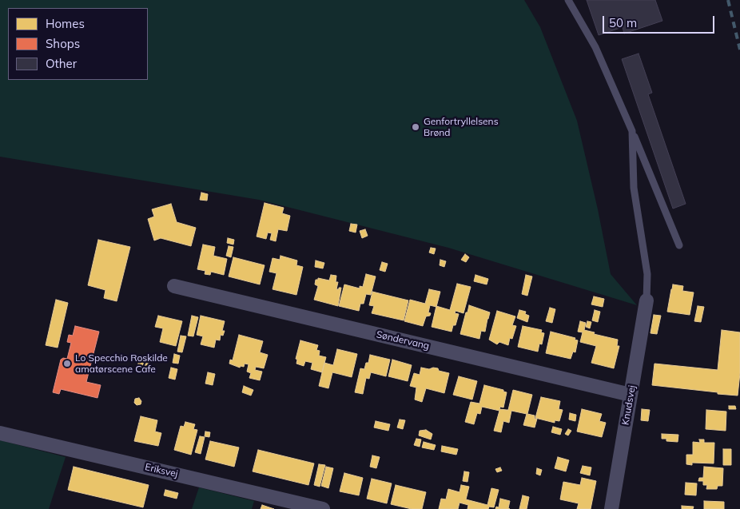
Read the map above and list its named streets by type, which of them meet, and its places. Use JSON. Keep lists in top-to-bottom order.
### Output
{
  "streets": {
    "street": ["Søndervang", "Knudsvej", "Eriksvej"]
  },
  "crossings": [
    ["Søndervang", "Knudsvej"]
  ],
  "places": ["Genfortryllelsens Brønd", "Lo Specchio Roskilde amatørscene Cafe"],
  "legend": ["Homes", "Shops", "Other"],
  "scale_bar": "50 m"
}
